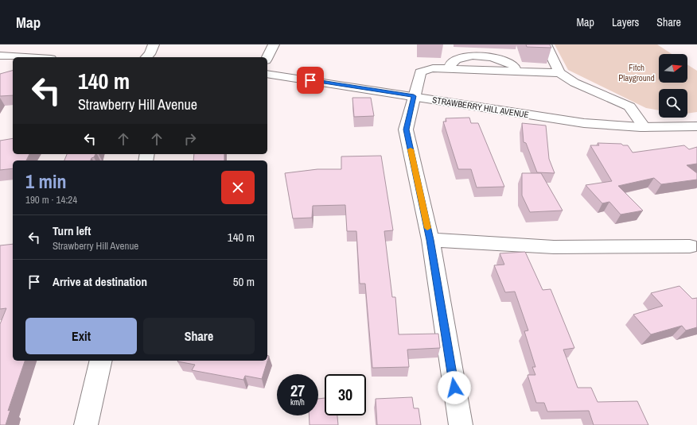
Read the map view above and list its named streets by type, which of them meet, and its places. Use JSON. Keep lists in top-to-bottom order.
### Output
{
  "streets": {
    "main road": ["STRAWBERRY HILL AVENUE"]
  },
  "parks": ["Fitch Playground"],
  "north": "right",
  "page": {
    "header": "Map",
    "nav": ["Map", "Layers", "Share"],
    "turn": ["140 m", "Strawberry Hill Avenue"],
    "heading": ["1 min", "190 m · 14:24"],
    "list": [
      {
        "name": "Turn left",
        "note": "Strawberry Hill Avenue",
        "value": "140 m"
      },
      {
        "name": "Arrive at destination",
        "value": "50 m"
      }
    ],
    "buttons": ["Exit", "Share"],
    "speed": "27 km/h",
    "limit": "30"
  }
}
